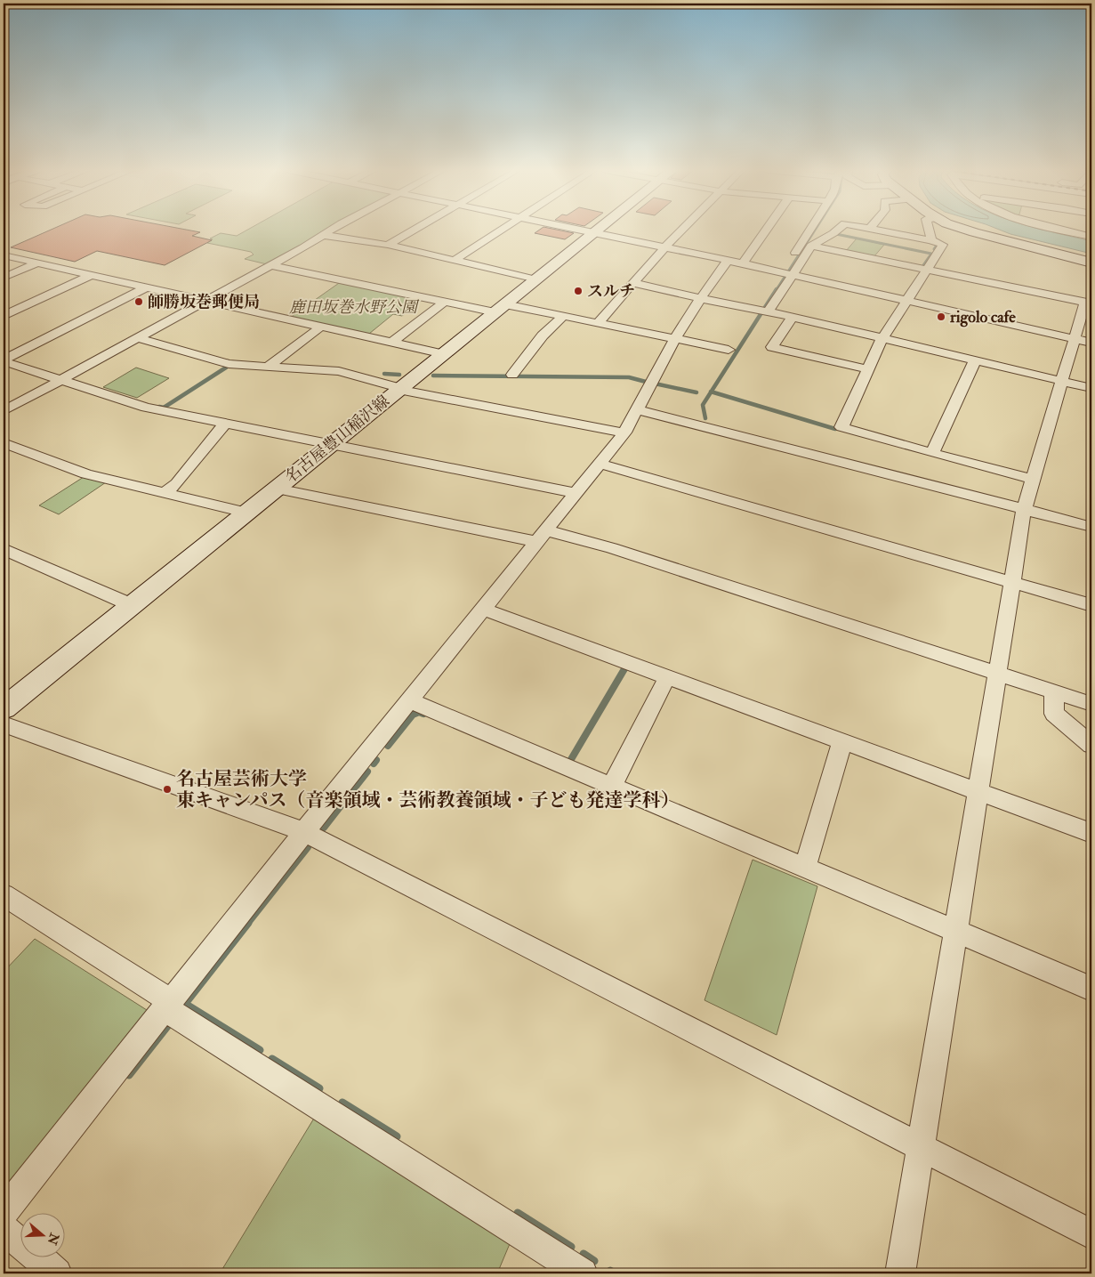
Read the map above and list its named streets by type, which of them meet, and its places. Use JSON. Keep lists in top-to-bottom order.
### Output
{
  "streets": {
    "main road": ["名古屋豊山稲沢線"]
  },
  "parks": ["鹿田坂巻水野公園"],
  "places": [
    "スルチ",
    "師勝坂巻郵便局",
    "rigolo cafe",
    "名古屋芸術大学 東キャンパス（音楽領域・芸術教養領域・子ども発達学科）"
  ],
  "north": "right"
}
